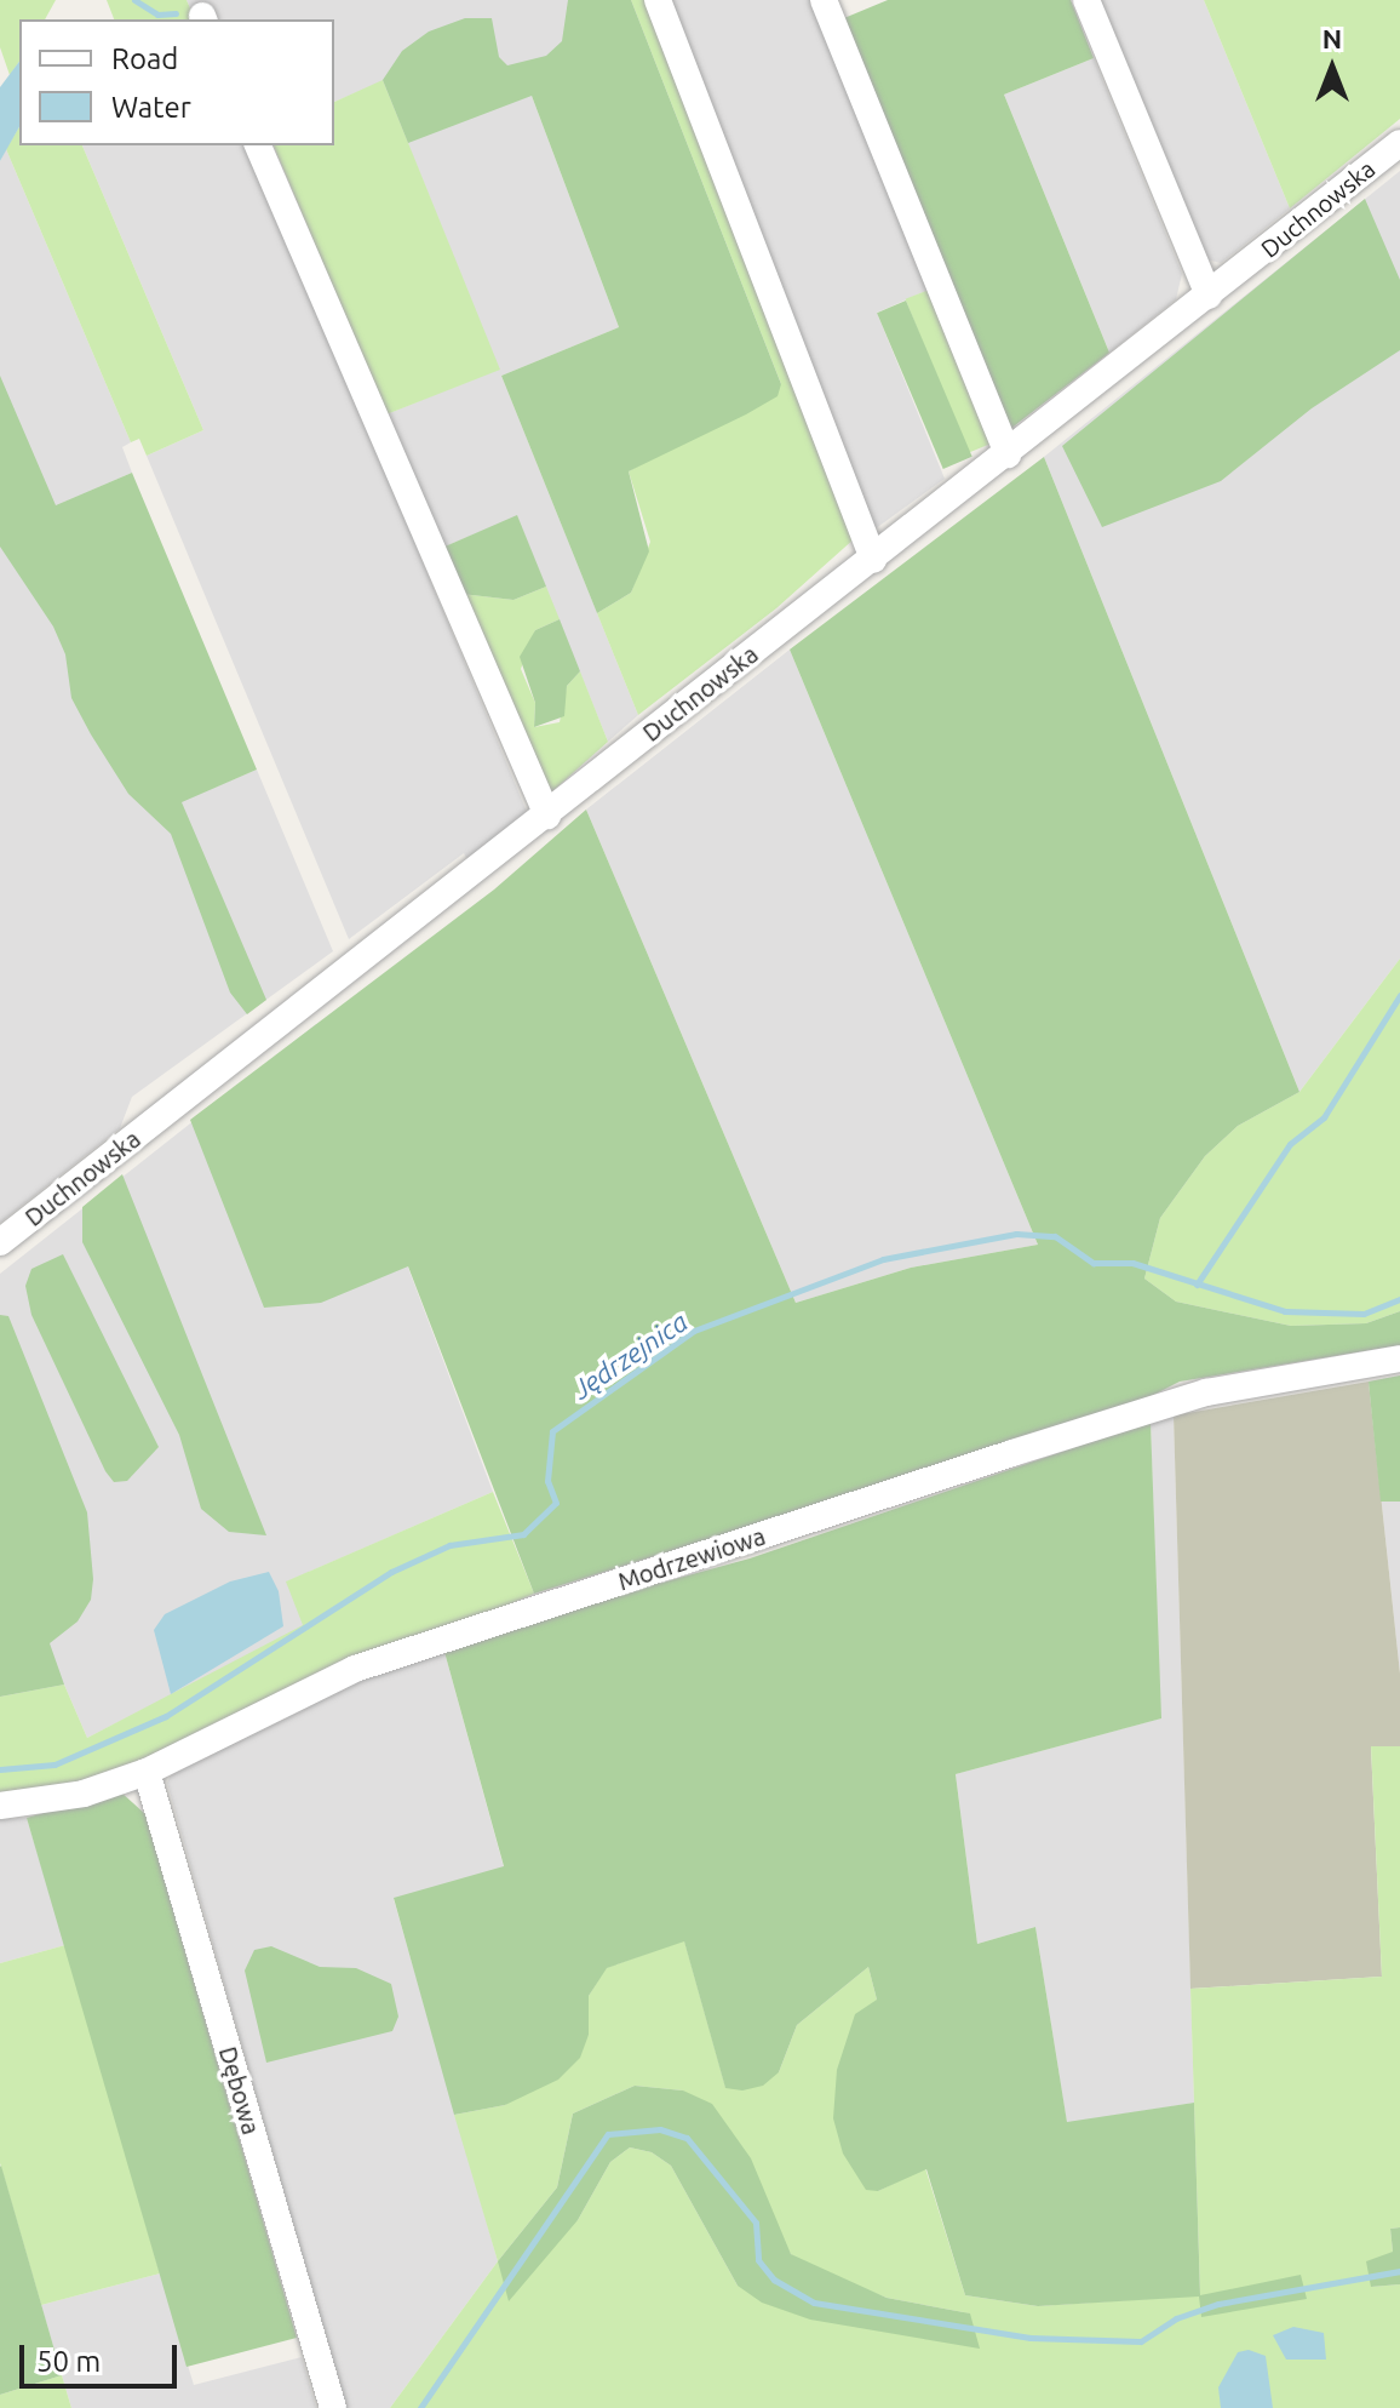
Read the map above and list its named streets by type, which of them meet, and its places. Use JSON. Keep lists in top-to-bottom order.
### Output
{
  "streets": {
    "street": ["Duchnowska", "Modrzewiowa", "Dębowa"]
  },
  "crossings": [
    ["Modrzewiowa", "Dębowa"]
  ],
  "water": ["Jędrzejnica"],
  "legend": ["Road", "Water"],
  "scale_bar": "50 m",
  "north": "top"
}
